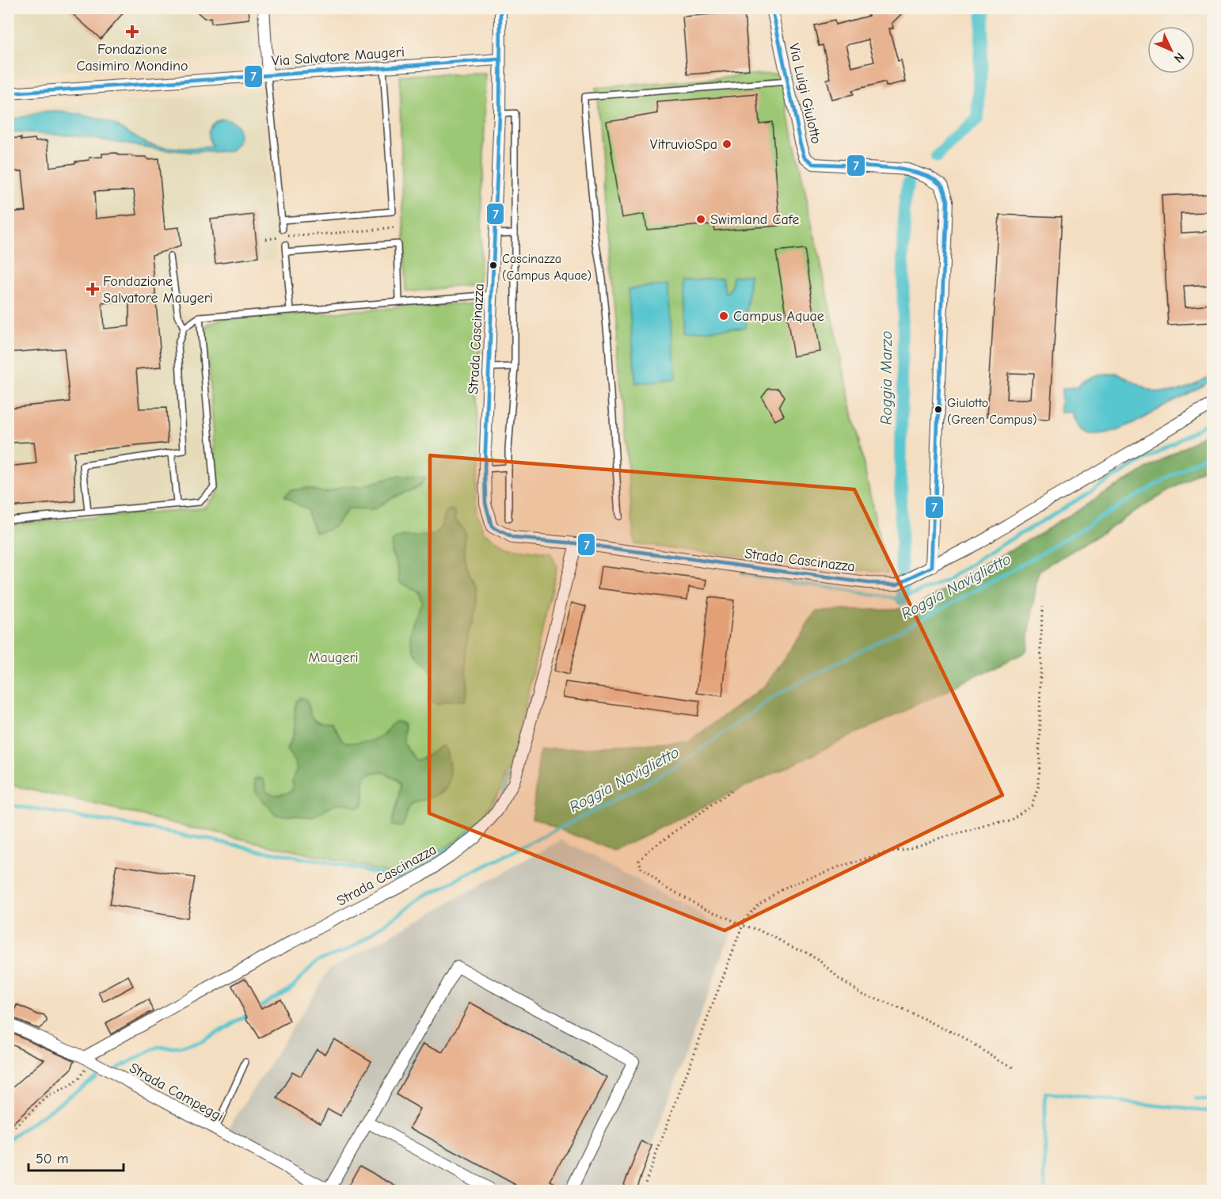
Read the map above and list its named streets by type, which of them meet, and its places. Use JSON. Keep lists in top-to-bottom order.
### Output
{
  "streets": {
    "street": [
      "Via Salvatore Maugeri",
      "Via Luigi Giulotto",
      "Strada Cascinazza",
      "Strada Campeggi"
    ]
  },
  "crossings": [
    ["Via Salvatore Maugeri", "Strada Cascinazza"],
    ["Via Luigi Giulotto", "Strada Cascinazza"],
    ["Strada Cascinazza", "Strada Campeggi"]
  ],
  "water": ["Roggia Marzo", "Roggia Naviglietto"],
  "parks": ["Maugeri"],
  "places": {
    "health": ["Fondazione Casimiro Mondino", "Fondazione Salvatore Maugeri"],
    "other": [
      "VitruvioSpa",
      "Swimland Cafe",
      "Cascinazza (Campus Aquae)",
      "Campus Aquae",
      "Giulotto (Green Campus)"
    ]
  },
  "lines": ["transit line 7"],
  "scale_bar": "50 m",
  "north": "bottom right"
}
